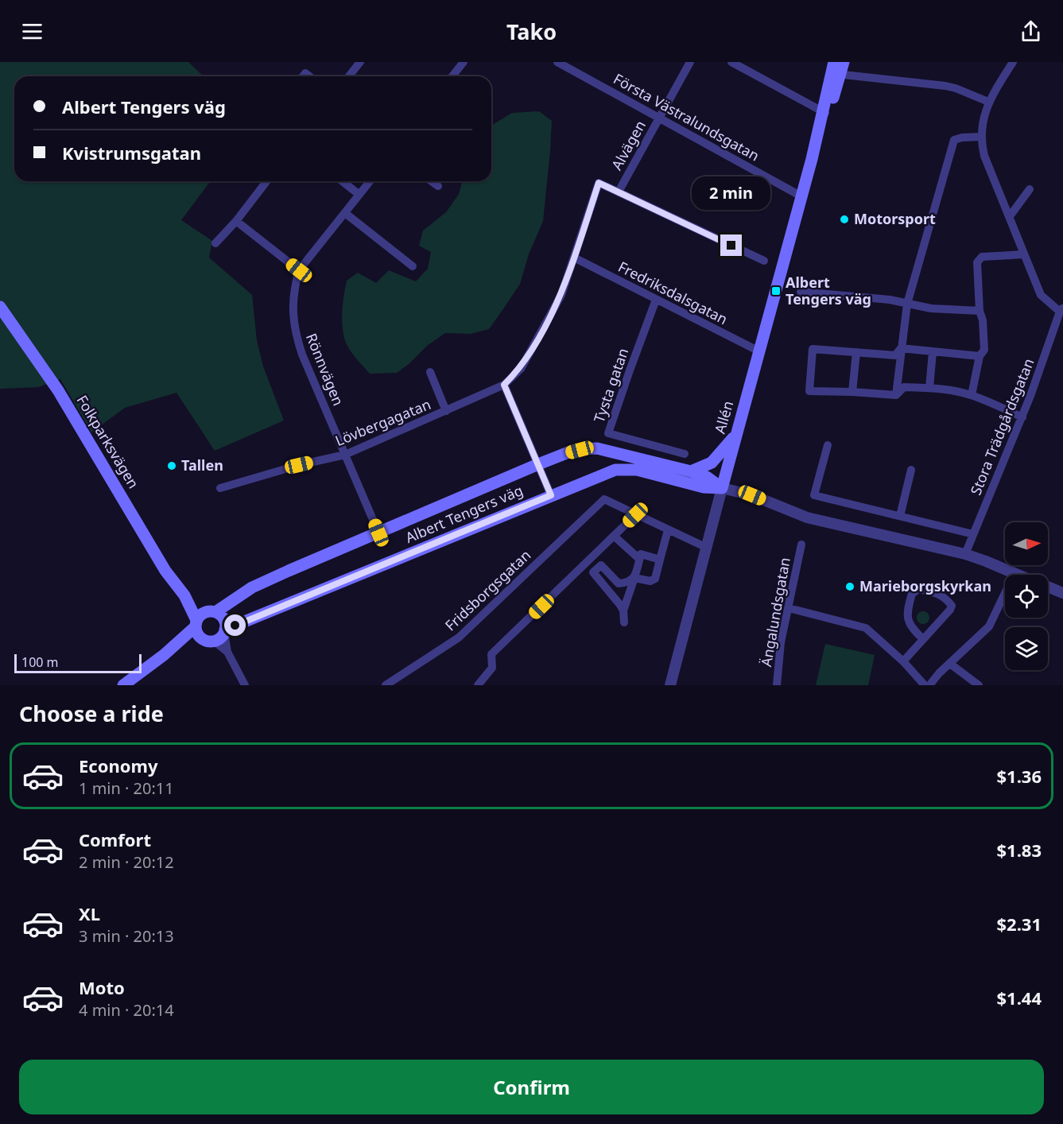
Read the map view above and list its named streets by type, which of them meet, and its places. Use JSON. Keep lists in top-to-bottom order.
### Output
{
  "streets": {
    "main road": ["Allén", "Folkparksvägen", "Albert Tengers väg"],
    "street": [
      "Första Västralundsgatan",
      "Alvägen",
      "Fredriksdalsgatan",
      "Rönnvägen",
      "Tysta gatan",
      "Lövbergagatan",
      "Stora Trädgårdsgatan",
      "Fridsborgsgatan",
      "Ängalundsgatan"
    ]
  },
  "crossings": [
    ["Första Västralundsgatan", "Alvägen"],
    ["Första Västralundsgatan", "Allén"],
    ["Alvägen", "Lövbergagatan"],
    ["Fredriksdalsgatan", "Tysta gatan"],
    ["Fredriksdalsgatan", "Allén"],
    ["Fredriksdalsgatan", "Lövbergagatan"],
    ["Rönnvägen", "Lövbergagatan"],
    ["Rönnvägen", "Albert Tengers väg"],
    ["Allén", "Albert Tengers väg"],
    ["Stora Trädgårdsgatan", "Albert Tengers väg"],
    ["Folkparksvägen", "Albert Tengers väg"]
  ],
  "places": {
    "other": ["Motorsport", "Tallen", "Marieborgskyrkan"],
    "transit": ["Albert Tengers väg"]
  },
  "scale_bar": "100 m",
  "north": "right",
  "page": {
    "header": "Tako",
    "banner": ["Albert Tengers väg", "Kvistrumsgatan"],
    "bubble": "2 min",
    "scale": "100 m",
    "heading": "Choose a ride",
    "list": [
      {
        "name": "Economy",
        "note": "1 min · 20:11",
        "value": "$1.36"
      },
      {
        "name": "Comfort",
        "note": "2 min · 20:12",
        "value": "$1.83"
      },
      {
        "name": "XL",
        "note": "3 min · 20:13",
        "value": "$2.31"
      },
      {
        "name": "Moto",
        "note": "4 min · 20:14",
        "value": "$1.44"
      }
    ],
    "buttons": "Confirm"
  }
}
